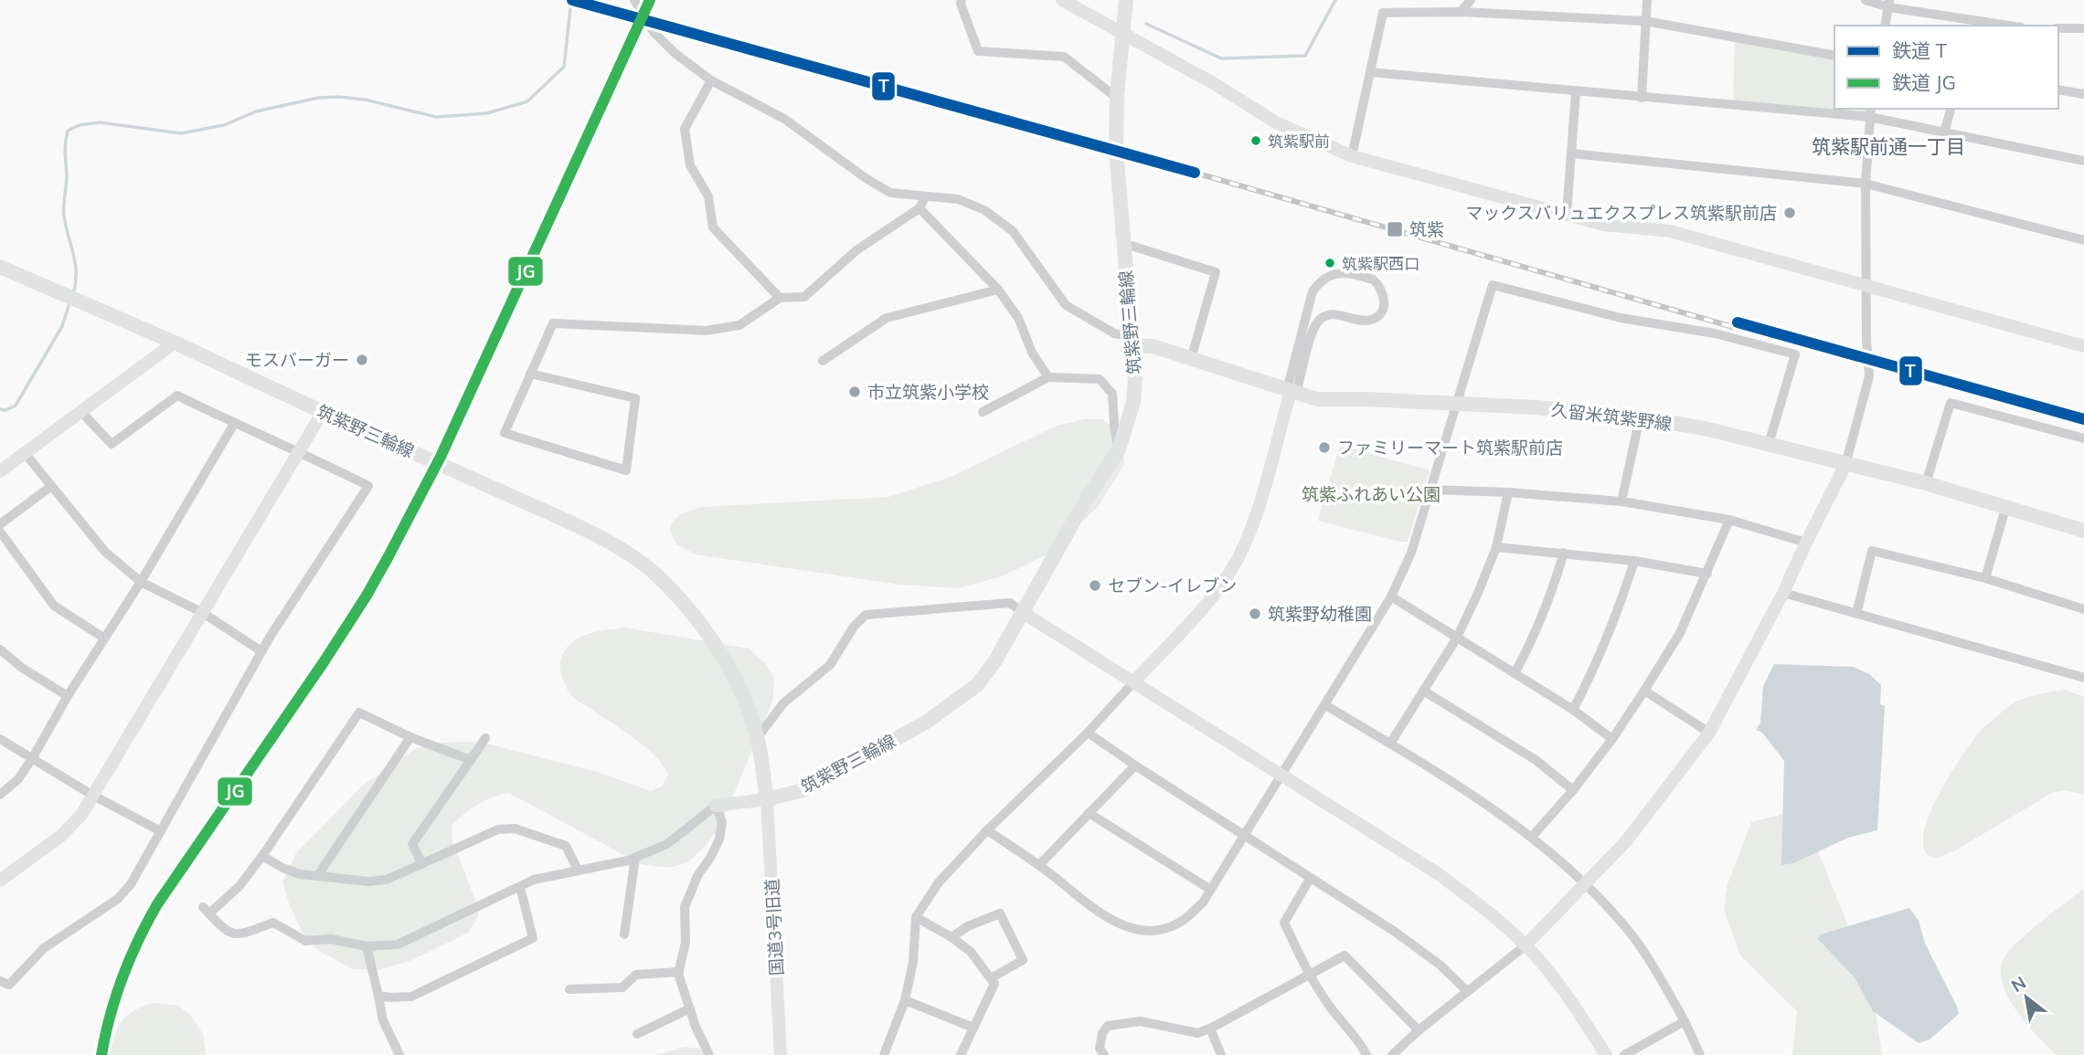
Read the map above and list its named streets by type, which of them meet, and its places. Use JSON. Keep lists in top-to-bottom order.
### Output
{
  "streets": {
    "main road": ["筑紫野三輪線", "久留米筑紫野線"],
    "street": ["国道3号旧道"]
  },
  "crossings": [
    ["筑紫野三輪線", "久留米筑紫野線"],
    ["筑紫野三輪線", "国道3号旧道"]
  ],
  "districts": ["筑紫駅前通一丁目"],
  "parks": ["筑紫ふれあい公園"],
  "places": {
    "other": [
      "筑紫駅前",
      "マックスバリュエクスプレス筑紫駅前店",
      "筑紫駅西口",
      "モスバーガー",
      "市立筑紫小学校",
      "ファミリーマート筑紫駅前店",
      "セブン-イレブン",
      "筑紫野幼稚園"
    ],
    "transit": ["筑紫"]
  },
  "lines": ["rail line T", "rail line JG"],
  "legend": ["鉄道 T", "鉄道 JG"],
  "north": "top left"
}
